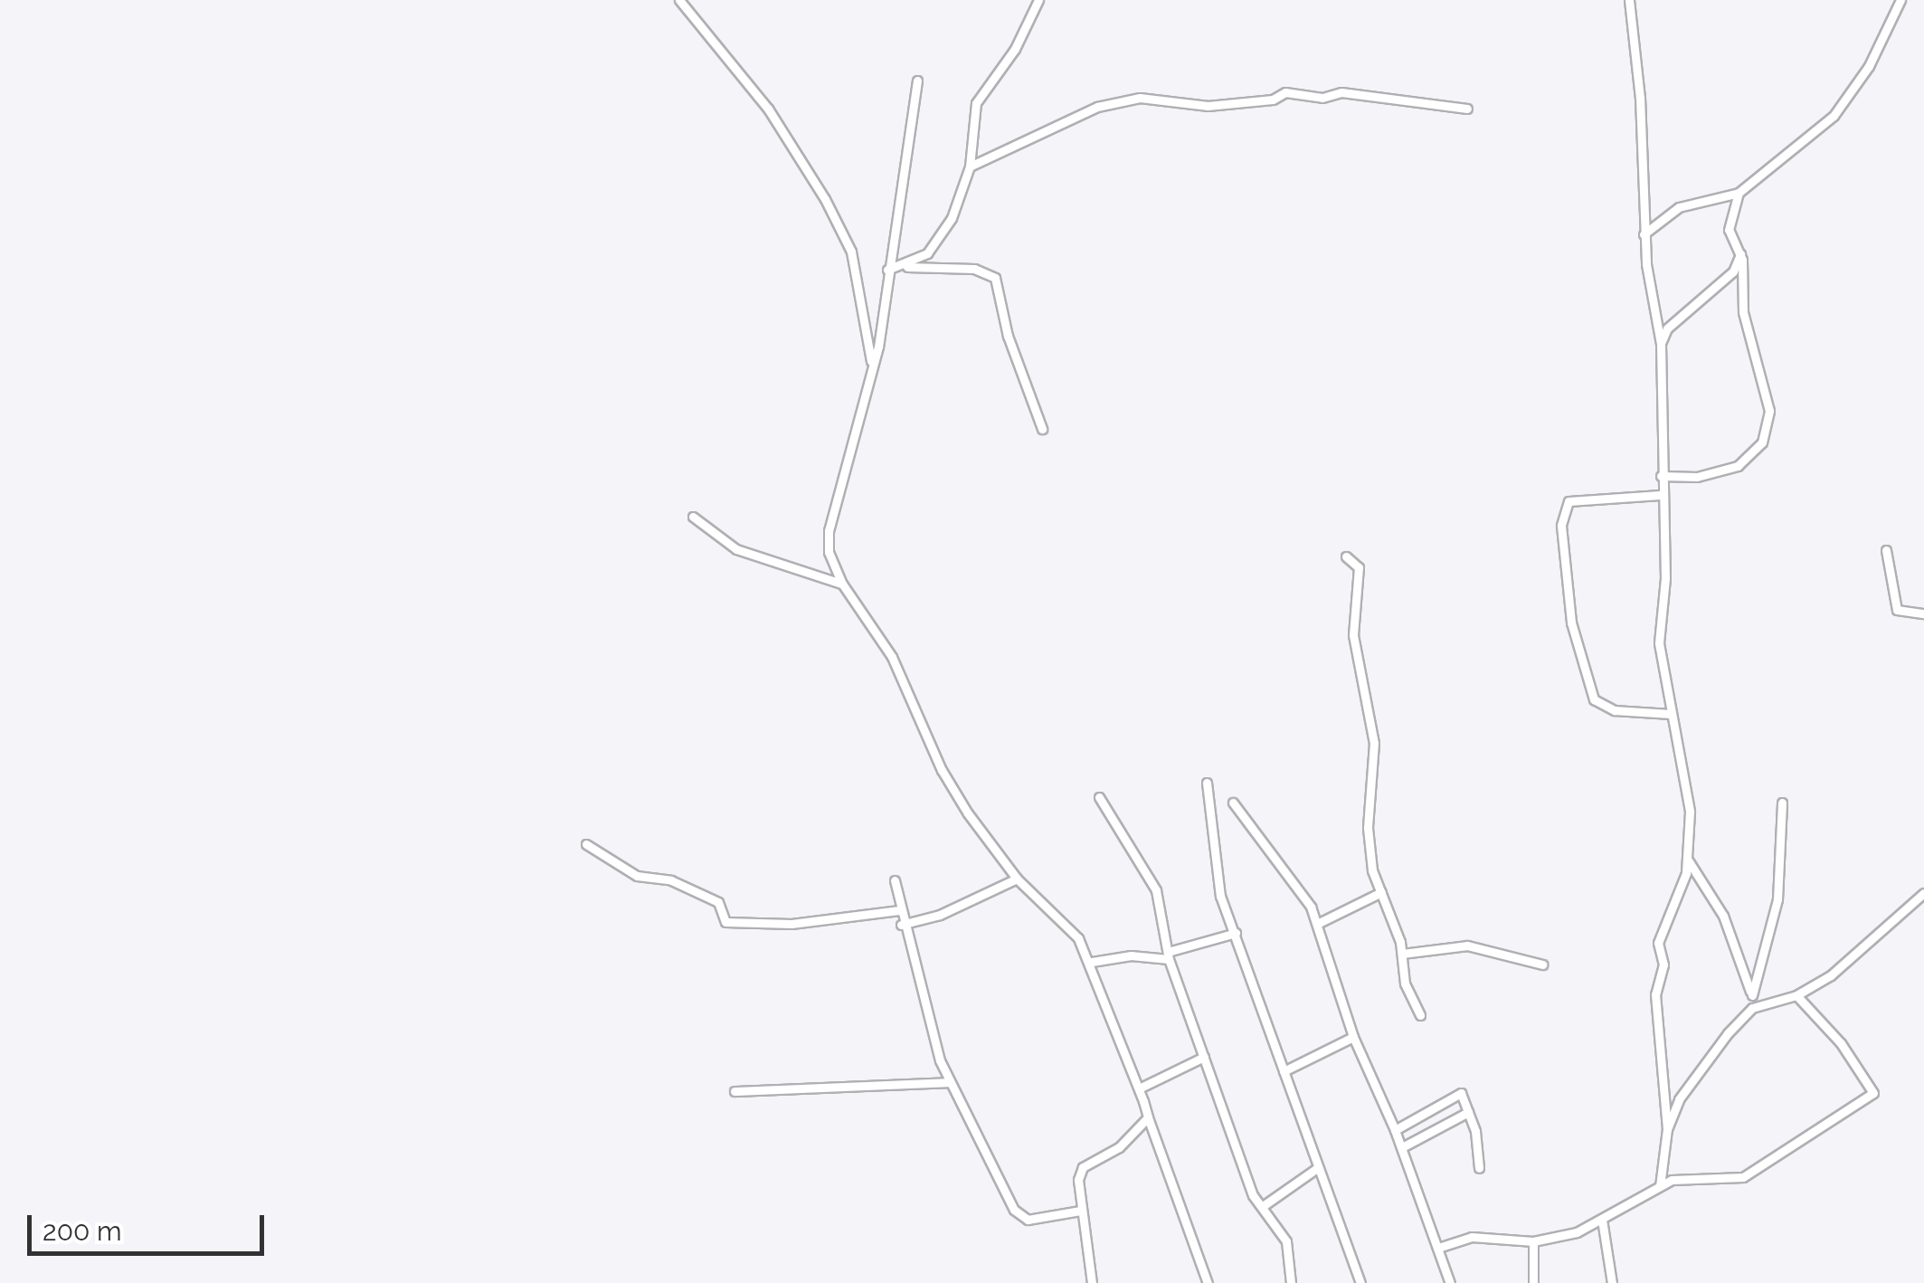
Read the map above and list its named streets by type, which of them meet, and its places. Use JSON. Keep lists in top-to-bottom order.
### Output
{
  "scale_bar": "200 m"
}
